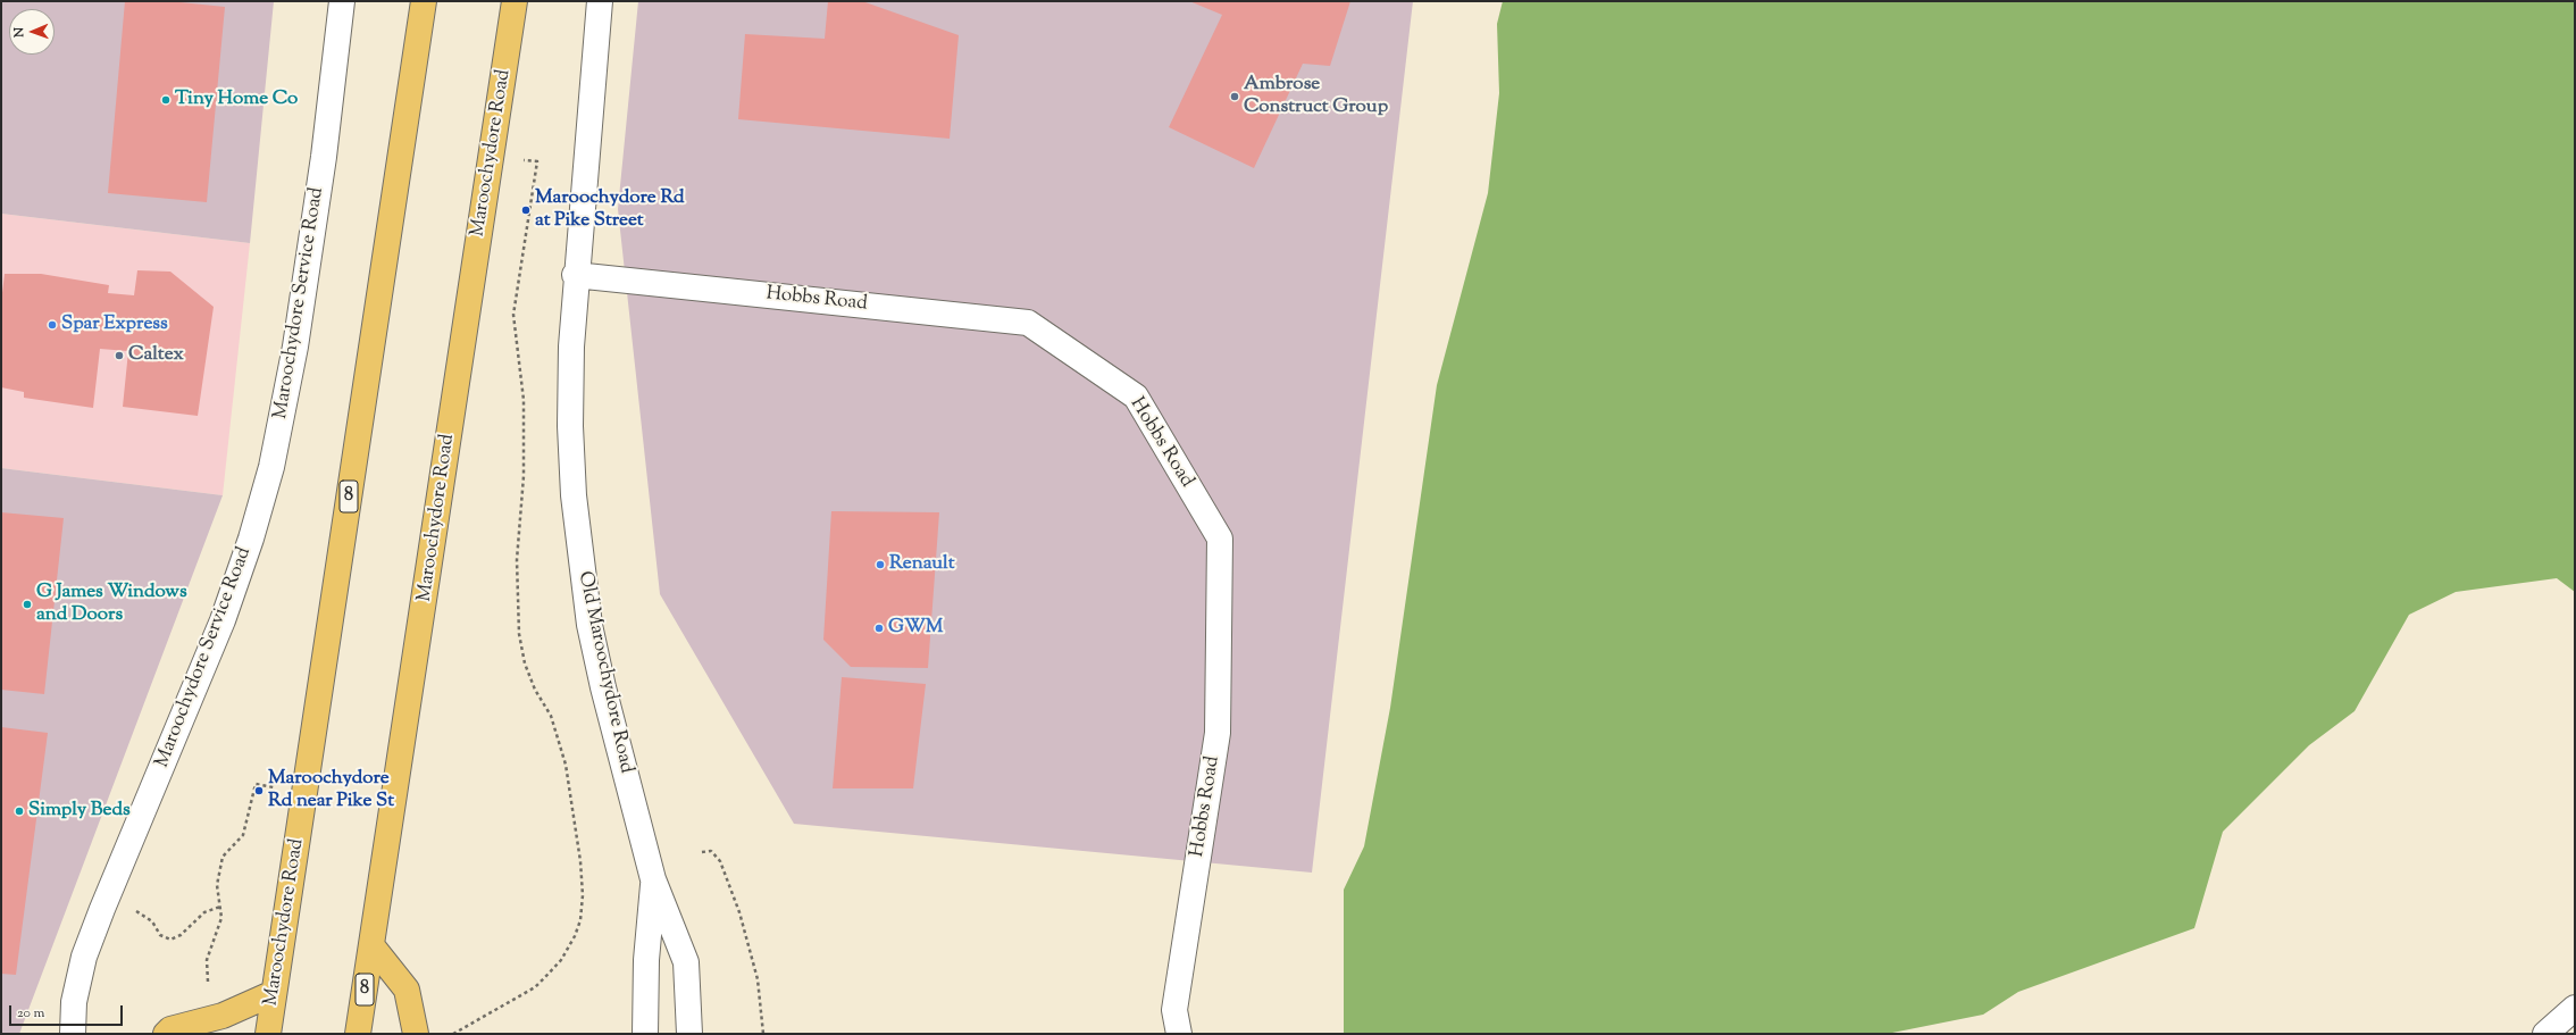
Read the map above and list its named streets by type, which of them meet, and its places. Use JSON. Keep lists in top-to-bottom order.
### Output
{
  "streets": {
    "highway": ["Maroochydore Road", "8"],
    "street": ["Hobbs Road", "Maroochydore Service Road", "Old Maroochydore Road"]
  },
  "crossings": [
    ["Hobbs Road", "Old Maroochydore Road"]
  ],
  "places": [
    "Ambrose Construct Group",
    "Tiny Home Co",
    "Maroochydore Rd at Pike Street",
    "Spar Express",
    "Caltex",
    "Renault",
    "G James Windows and Doors",
    "GWM",
    "Maroochydore Rd near Pike St",
    "Simply Beds"
  ],
  "scale_bar": "20 m",
  "north": "left"
}
